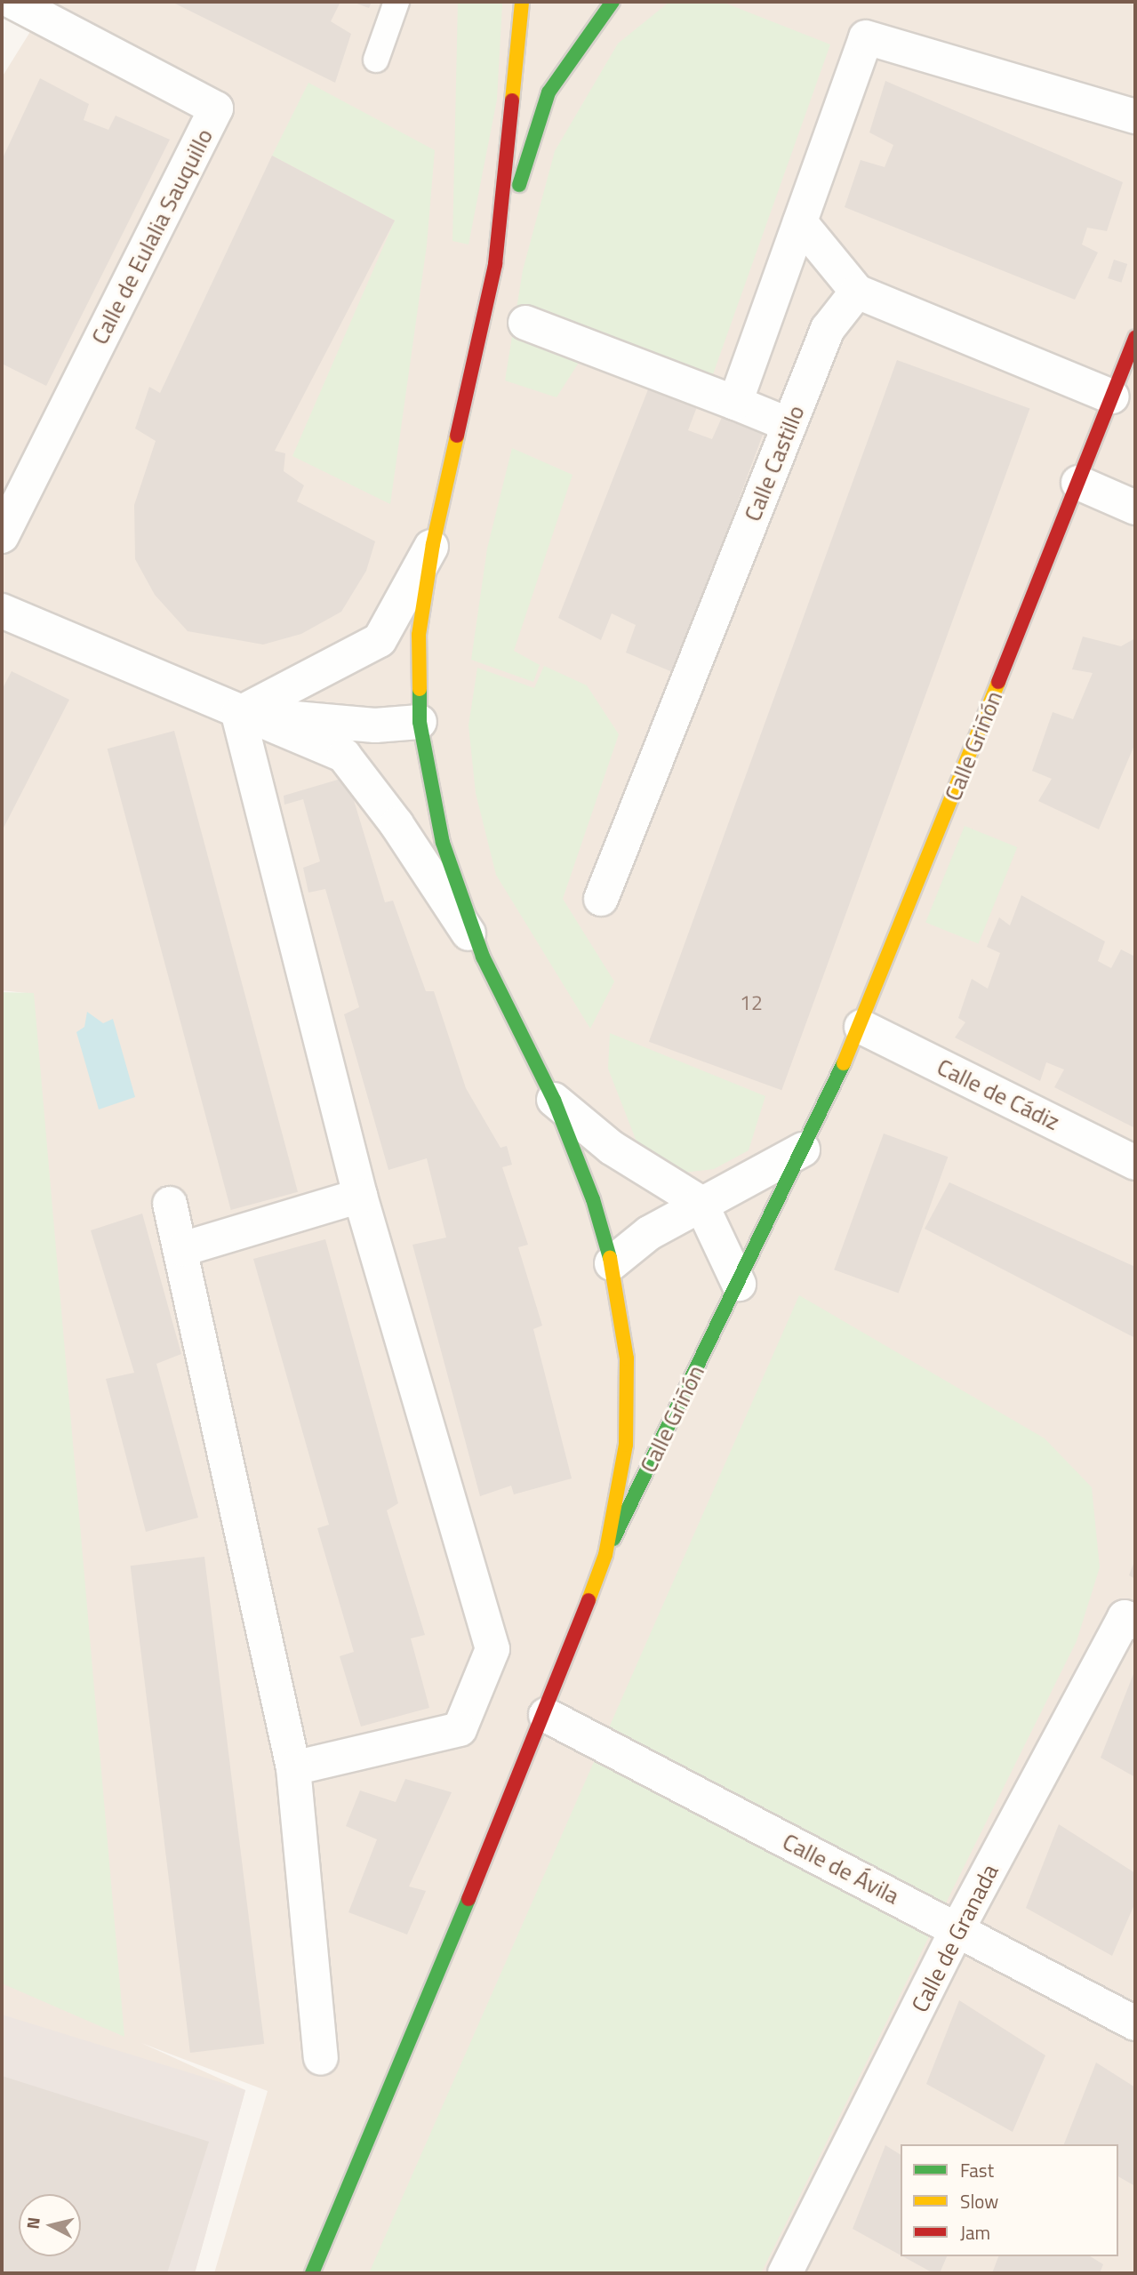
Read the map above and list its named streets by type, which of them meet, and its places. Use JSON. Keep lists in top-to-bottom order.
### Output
{
  "streets": {
    "main road": ["Calle Griñón"],
    "street": [
      "Calle de Eulalia Sauquillo",
      "Calle Castillo",
      "Calle de Cádiz",
      "Calle de Ávila",
      "Calle de Granada"
    ]
  },
  "crossings": [
    ["Calle Griñón", "Calle de Cádiz"],
    ["Calle de Ávila", "Calle de Granada"]
  ],
  "house_numbers": ["12"],
  "legend": ["Fast", "Slow", "Jam"],
  "north": "left"
}
